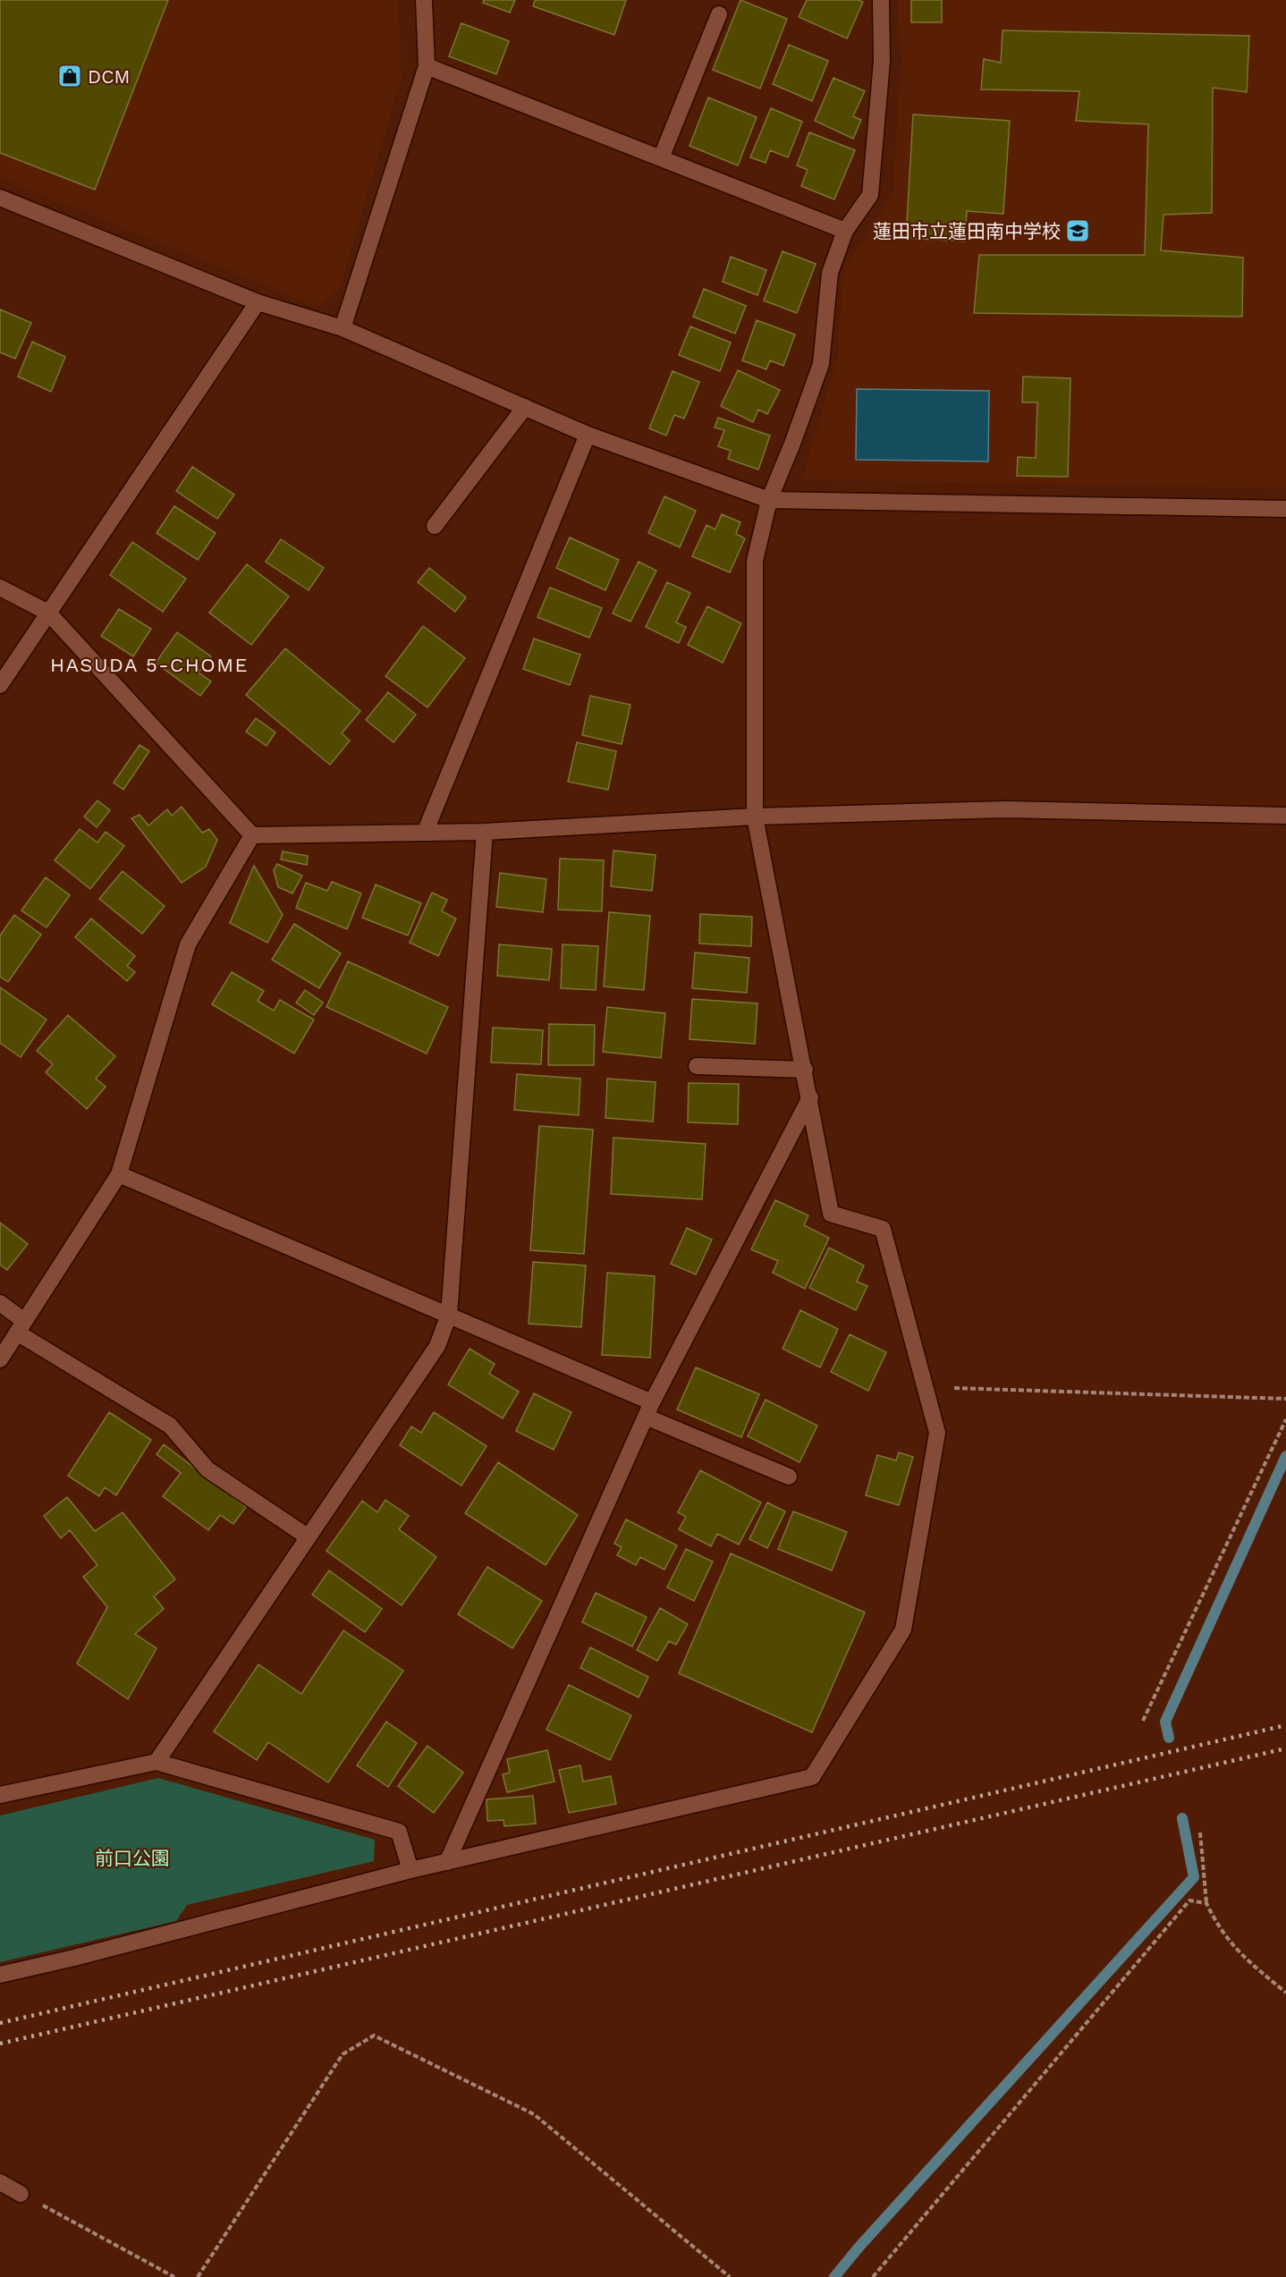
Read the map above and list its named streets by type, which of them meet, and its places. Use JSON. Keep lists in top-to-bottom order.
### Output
{
  "districts": ["HASUDA 5-CHOME"],
  "parks": ["前口公園"],
  "places": {
    "shop": ["DCM"],
    "school or university": ["蓮田市立蓮田南中学校"]
  }
}
